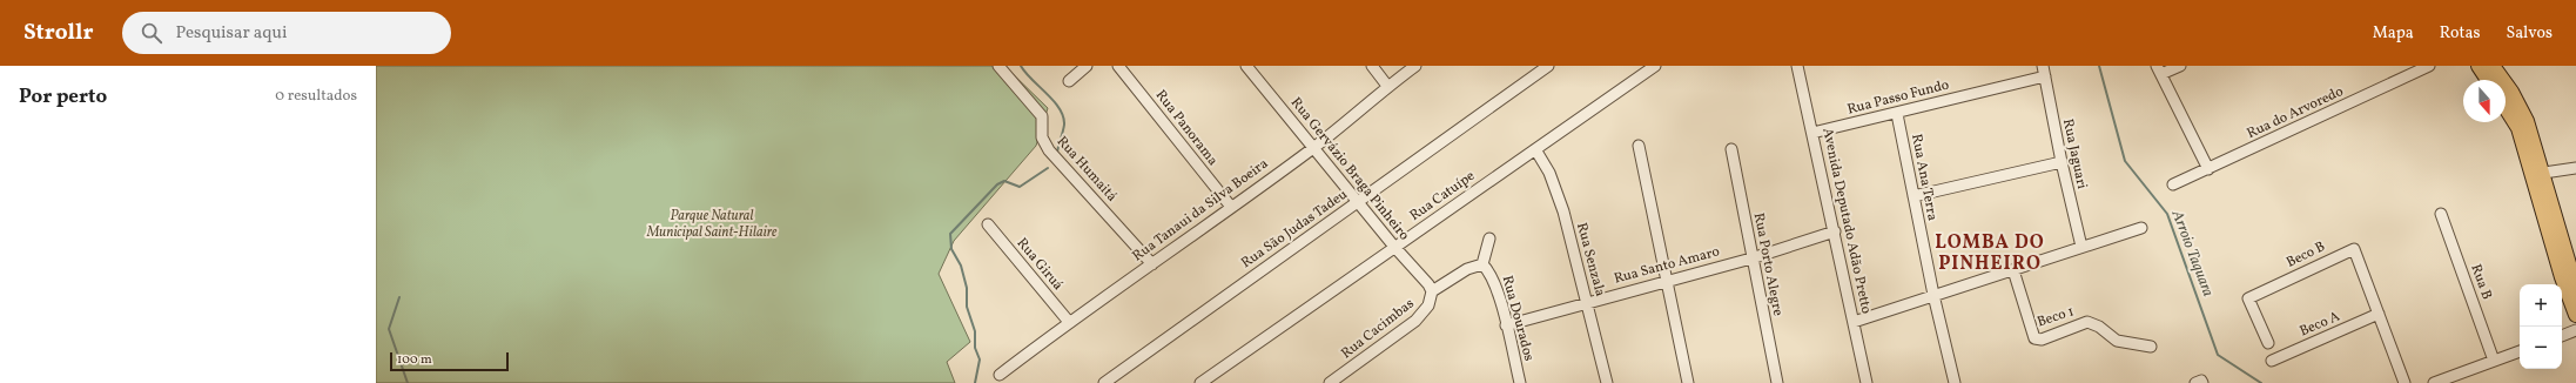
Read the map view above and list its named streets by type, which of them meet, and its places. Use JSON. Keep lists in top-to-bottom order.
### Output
{
  "streets": {
    "street": [
      "Rua Passo Fundo",
      "Rua do Arvoredo",
      "Rua Panorama",
      "Rua Jaguari",
      "Rua Humaitá",
      "Rua Gervázio Braga Pinheiro",
      "Rua Ana Terra",
      "Rua Catuípe",
      "Rua Tanaui da Silva Boeira",
      "Avenida Deputado Adão Pretto",
      "Rua São Judas Tadeu",
      "Beco B",
      "Rua Senzala",
      "Rua Giruá",
      "Rua Porto Alegre",
      "Rua Santo Amaro",
      "Rua B",
      "Beco 1",
      "Rua Dourados",
      "Beco A",
      "Rua Cacimbas"
    ]
  },
  "crossings": [
    ["Rua Passo Fundo", "Rua Jaguari"],
    ["Rua Passo Fundo", "Rua Ana Terra"],
    ["Rua Passo Fundo", "Avenida Deputado Adão Pretto"],
    ["Rua Panorama", "Rua Tanaui da Silva Boeira"],
    ["Rua Humaitá", "Rua Tanaui da Silva Boeira"],
    ["Rua Gervázio Braga Pinheiro", "Rua Catuípe"],
    ["Rua Gervázio Braga Pinheiro", "Rua Tanaui da Silva Boeira"],
    ["Rua Gervázio Braga Pinheiro", "Rua São Judas Tadeu"],
    ["Rua Gervázio Braga Pinheiro", "Rua Cacimbas"],
    ["Rua Catuípe", "Rua Senzala"],
    ["Rua Tanaui da Silva Boeira", "Rua Giruá"],
    ["Avenida Deputado Adão Pretto", "Rua Santo Amaro"],
    ["Beco B", "Beco A"],
    ["Rua Senzala", "Rua Santo Amaro"],
    ["Rua Porto Alegre", "Rua Santo Amaro"],
    ["Rua Santo Amaro", "Rua Dourados"]
  ],
  "districts": ["LOMBA DO PINHEIRO"],
  "water": ["Arroio Taquara"],
  "parks": ["Parque Natural Municipal Saint-Hilaire"],
  "scale_bar": "100 m",
  "north": "bottom",
  "page": {
    "header": "Strollr",
    "search": "Pesquisar aqui",
    "nav": ["Mapa", "Rotas", "Salvos"],
    "heading": ["Por perto", "0 resultados"],
    "map_buttons": ["+", "−"],
    "scale": "100 m"
  }
}
